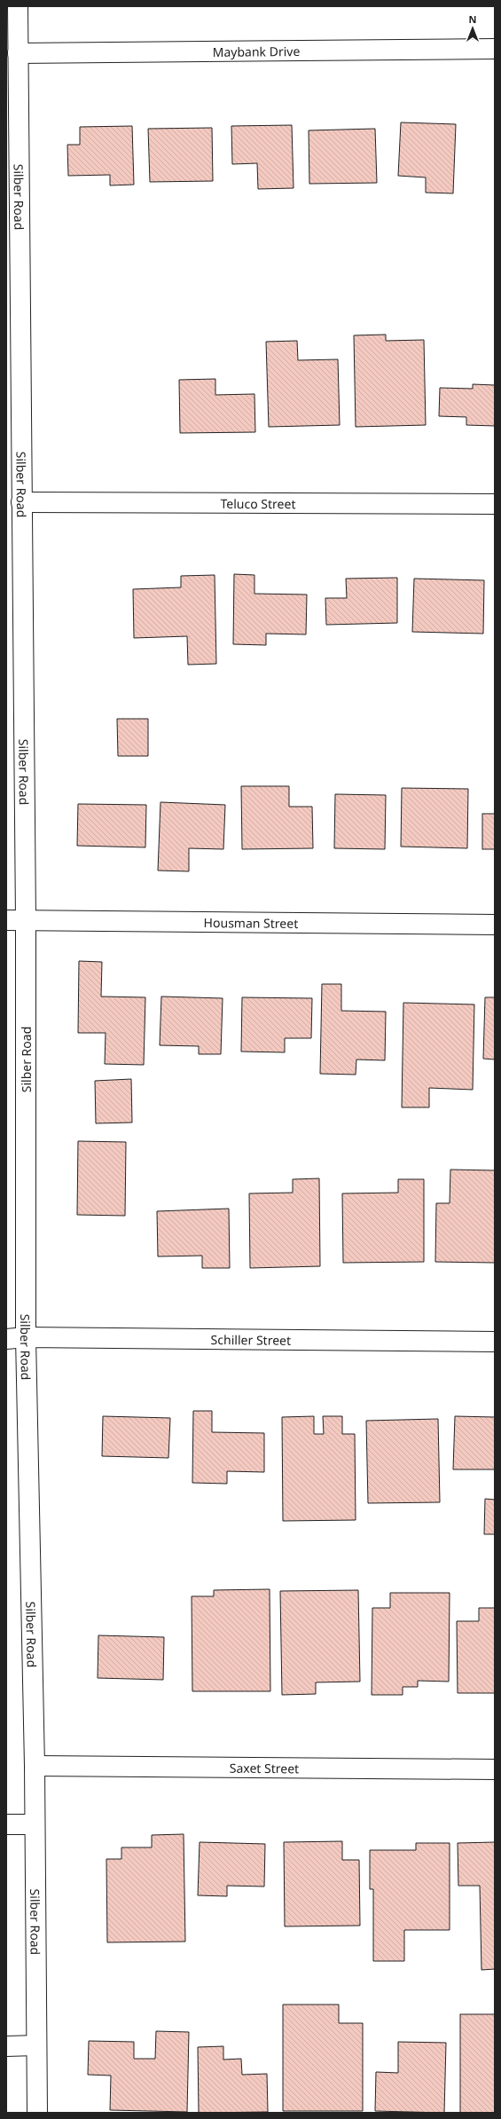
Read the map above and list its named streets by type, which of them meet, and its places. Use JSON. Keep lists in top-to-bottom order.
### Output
{
  "streets": {
    "street": [
      "Maybank Drive",
      "Silber Road",
      "Teluco Street",
      "Housman Street",
      "Schiller Street",
      "Saxet Street"
    ]
  },
  "crossings": [
    ["Maybank Drive", "Silber Road"],
    ["Silber Road", "Teluco Street"],
    ["Silber Road", "Housman Street"],
    ["Silber Road", "Schiller Street"],
    ["Silber Road", "Saxet Street"]
  ],
  "north": "top"
}
